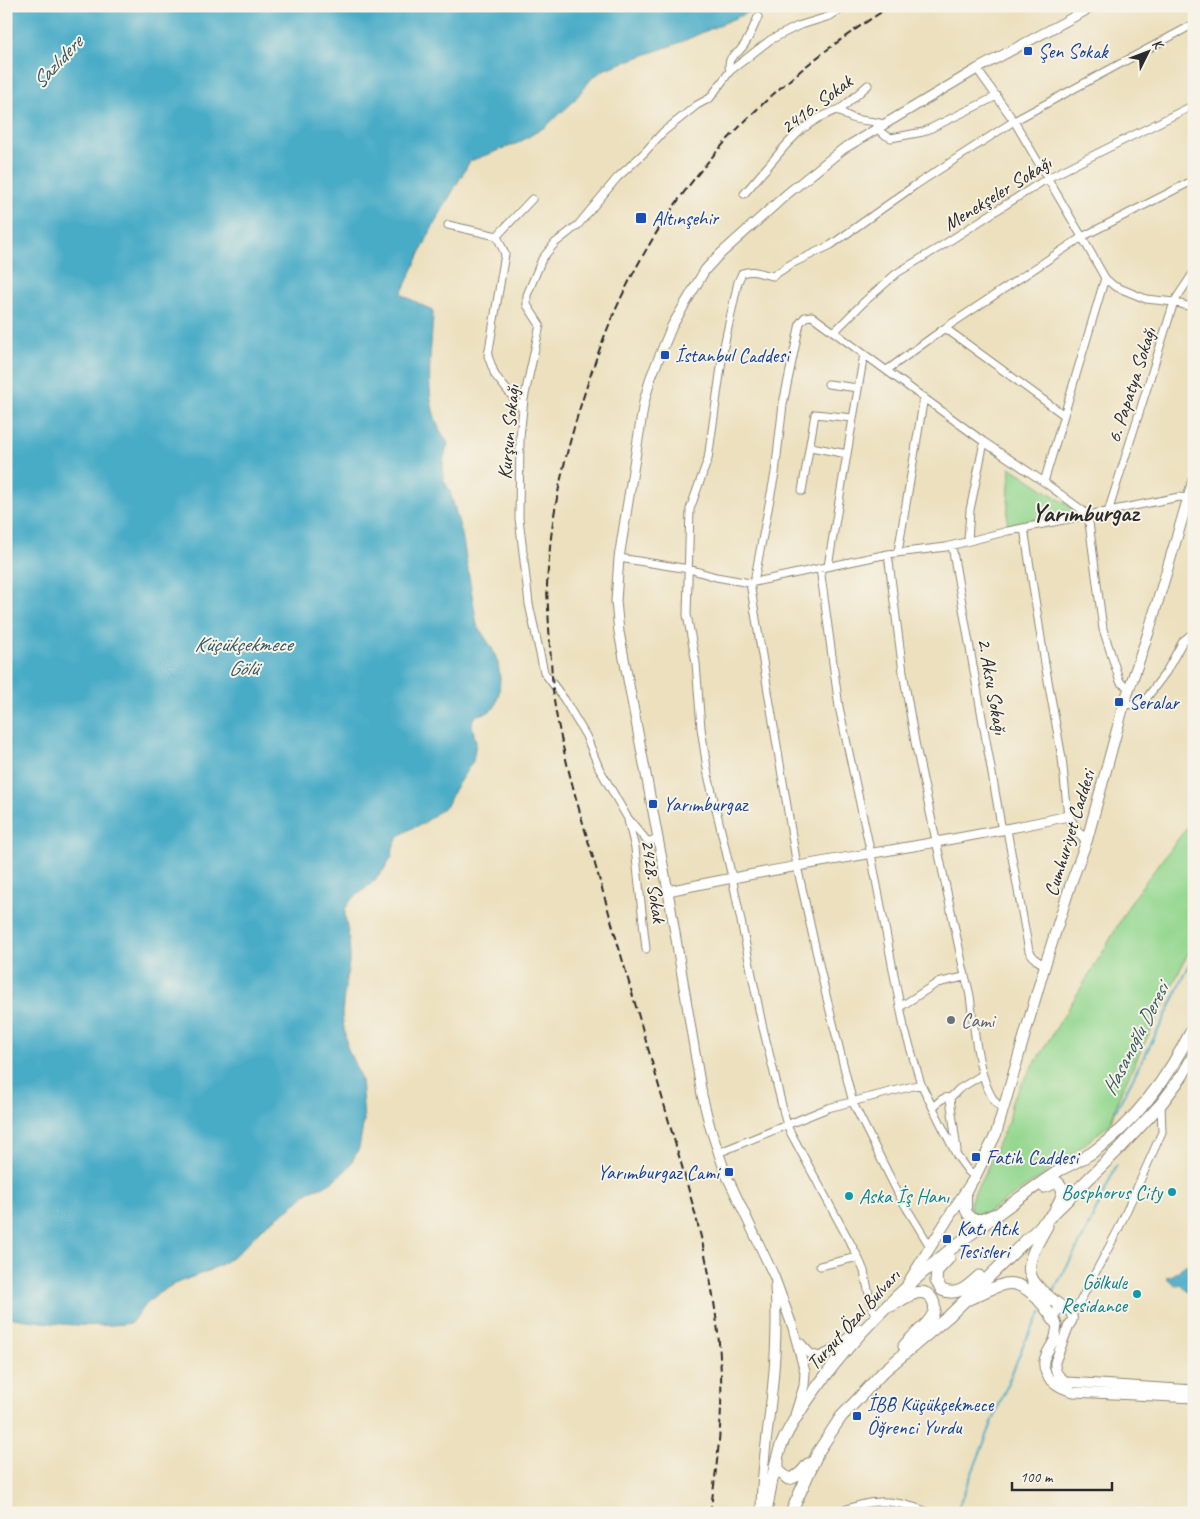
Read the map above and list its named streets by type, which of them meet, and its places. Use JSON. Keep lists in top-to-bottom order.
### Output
{
  "streets": {
    "main road": ["Cumhuriyet Caddesi", "Turgut Özal Bulvarı"],
    "street": [
      "2416. Sokak",
      "Menekşeler Sokağı",
      "6. Papatya Sokağı",
      "Kurşun Sokağı",
      "2. Aksu Sokağı",
      "2428. Sokak"
    ]
  },
  "crossings": [
    ["Kurşun Sokağı", "2428. Sokak"],
    ["2. Aksu Sokağı", "Cumhuriyet Caddesi"],
    ["Cumhuriyet Caddesi", "Turgut Özal Bulvarı"]
  ],
  "districts": ["Yarımburgaz"],
  "water": ["Sazlıdere", "Küçükçekmece Gölü", "Hasanoğlu Deresi"],
  "places": {
    "transit": [
      "Şen Sokak",
      "Altınşehir",
      "İstanbul Caddesi",
      "Seralar",
      "Yarımburgaz",
      "Fatih Caddesi",
      "Yarımburgaz Cami",
      "Katı Atık Tesisleri",
      "İBB Küçükçekmece Öğrenci Yurdu"
    ],
    "other": [
      "Cami",
      "Bosphorus City",
      "Aska İş Hanı",
      "Gölkule Residance"
    ]
  },
  "scale_bar": "100 m",
  "north": "top right"
}
